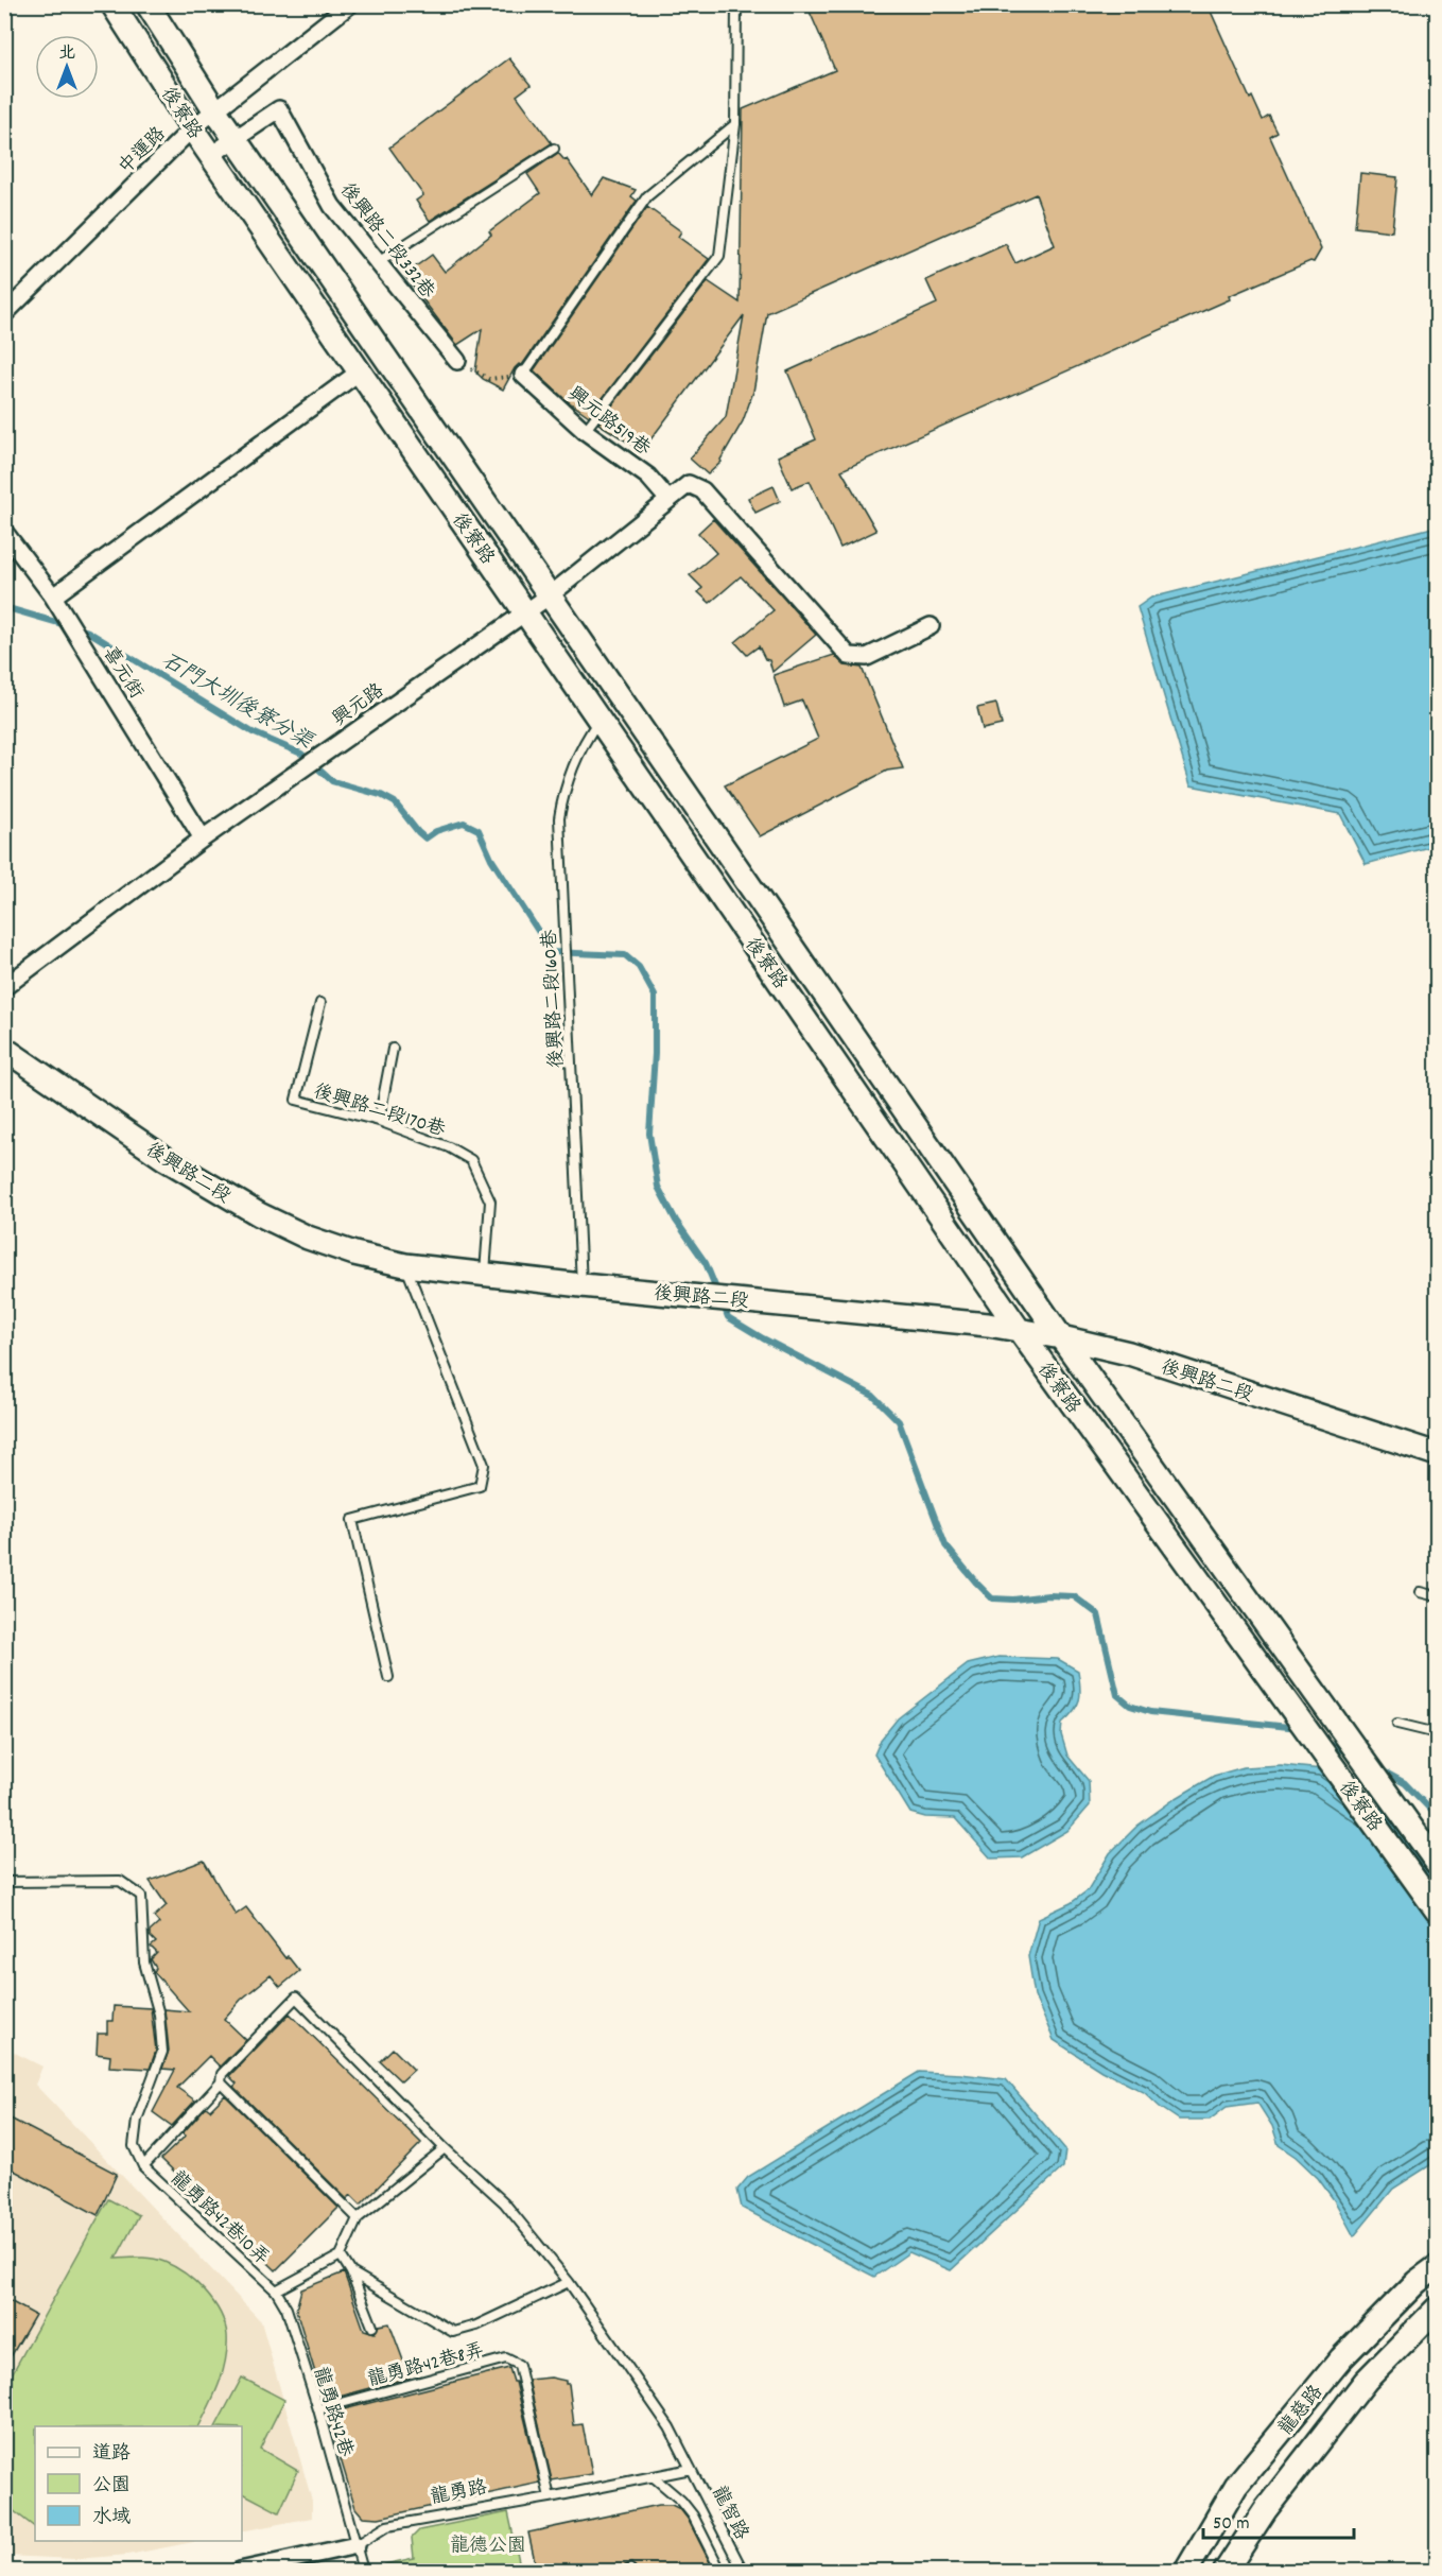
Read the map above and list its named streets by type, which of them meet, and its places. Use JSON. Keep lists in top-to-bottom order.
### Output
{
  "streets": {
    "street": [
      "後寮路",
      "中運路",
      "後興路二段332巷",
      "興元路519巷",
      "喜元街",
      "興元路",
      "後興路二段",
      "龍慈路",
      "龍勇路"
    ],
    "lane": [
      "後興路二段160巷",
      "後興路二段170巷",
      "龍勇路42巷10弄",
      "龍勇路42巷8弄",
      "龍勇路42巷",
      "龍智路"
    ]
  },
  "crossings": [
    ["後寮路", "中運路"],
    ["後寮路", "後興路二段332巷"],
    ["後寮路", "興元路"],
    ["後寮路", "後興路二段160巷"],
    ["後寮路", "後興路二段"],
    ["興元路519巷", "興元路"],
    ["喜元街", "興元路"],
    ["後興路二段160巷", "後興路二段"],
    ["後興路二段170巷", "後興路二段"],
    ["龍勇路42巷10弄", "龍勇路42巷"],
    ["龍勇路42巷8弄", "龍勇路42巷"],
    ["龍勇路42巷8弄", "龍勇路"],
    ["龍勇路42巷", "龍勇路"],
    ["龍勇路", "龍智路"]
  ],
  "water": ["石門大圳後寮分渠"],
  "parks": ["龍德公園"],
  "legend": ["道路", "公園", "水域"],
  "scale_bar": "50 m",
  "north": "top"
}
